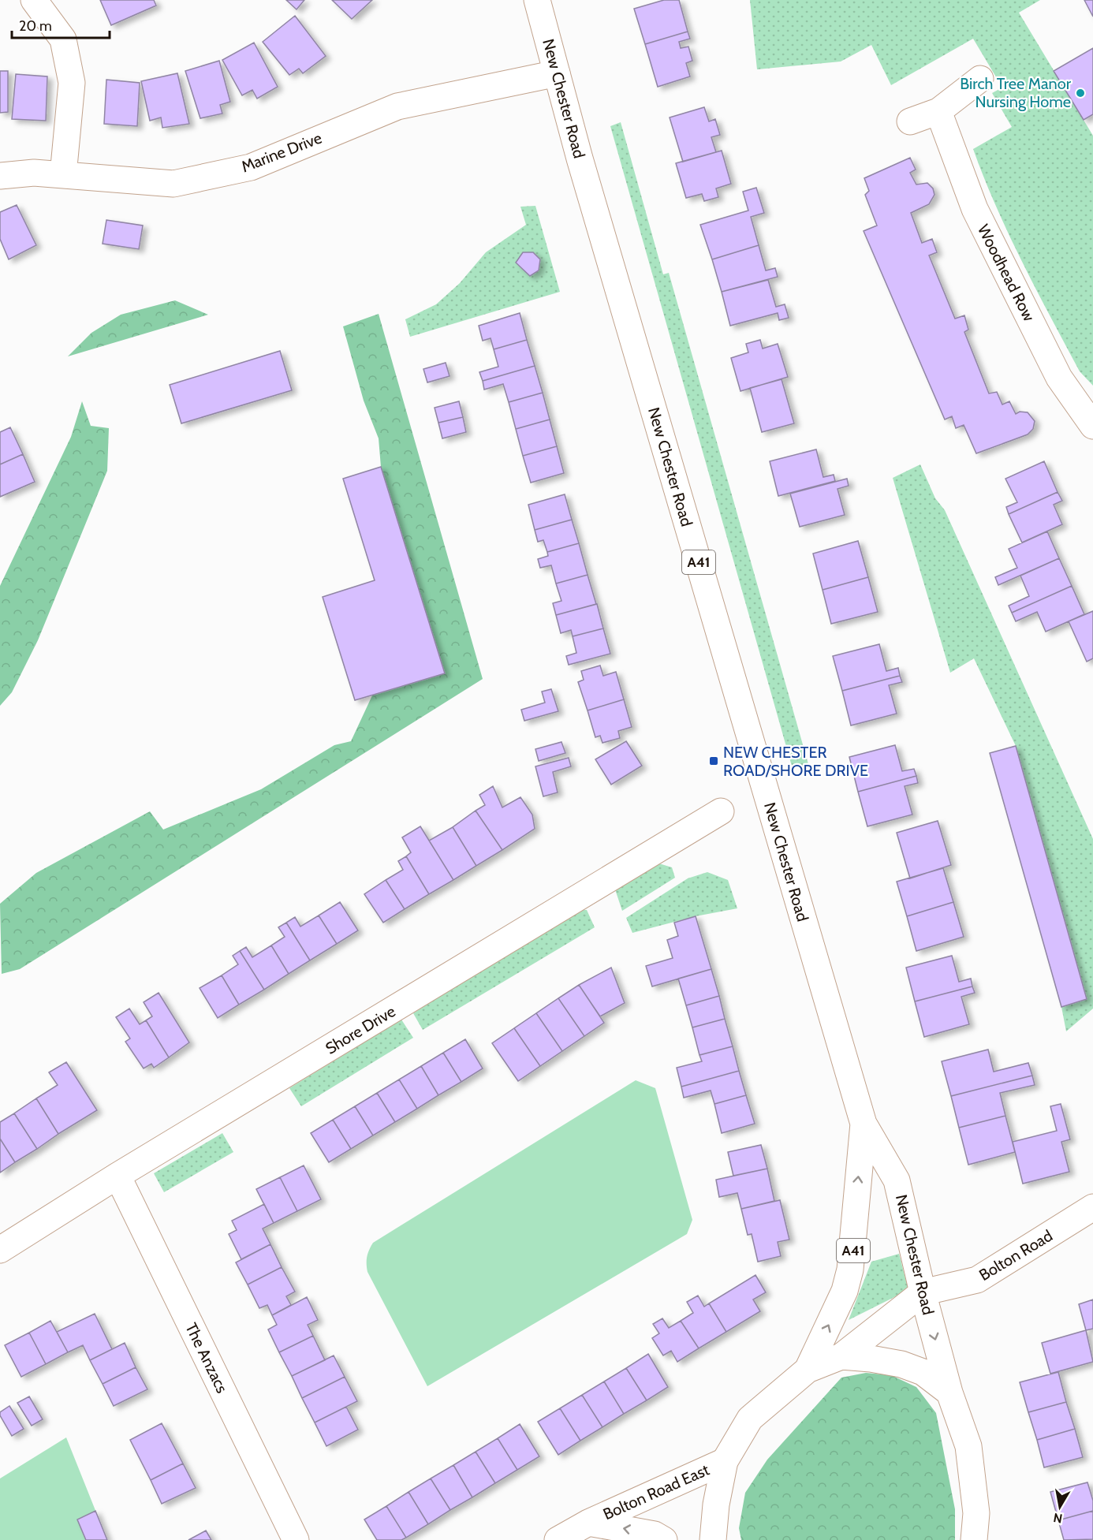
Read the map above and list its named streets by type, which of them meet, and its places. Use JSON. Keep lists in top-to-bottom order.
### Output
{
  "streets": {
    "main road": [
      "New Chester Road",
      "Marine Drive",
      "Woodhead Row",
      "A41",
      "Shore Drive",
      "Bolton Road",
      "The Anzacs",
      "Bolton Road East"
    ]
  },
  "crossings": [
    ["New Chester Road", "Marine Drive"],
    ["New Chester Road", "A41"],
    ["New Chester Road", "Bolton Road"],
    ["A41", "Bolton Road"],
    ["A41", "Bolton Road East"],
    ["Shore Drive", "The Anzacs"]
  ],
  "places": {
    "other": ["Birch Tree Manor Nursing Home"],
    "transit": ["NEW CHESTER ROAD/SHORE DRIVE"]
  },
  "scale_bar": "20 m",
  "north": "bottom"
}
